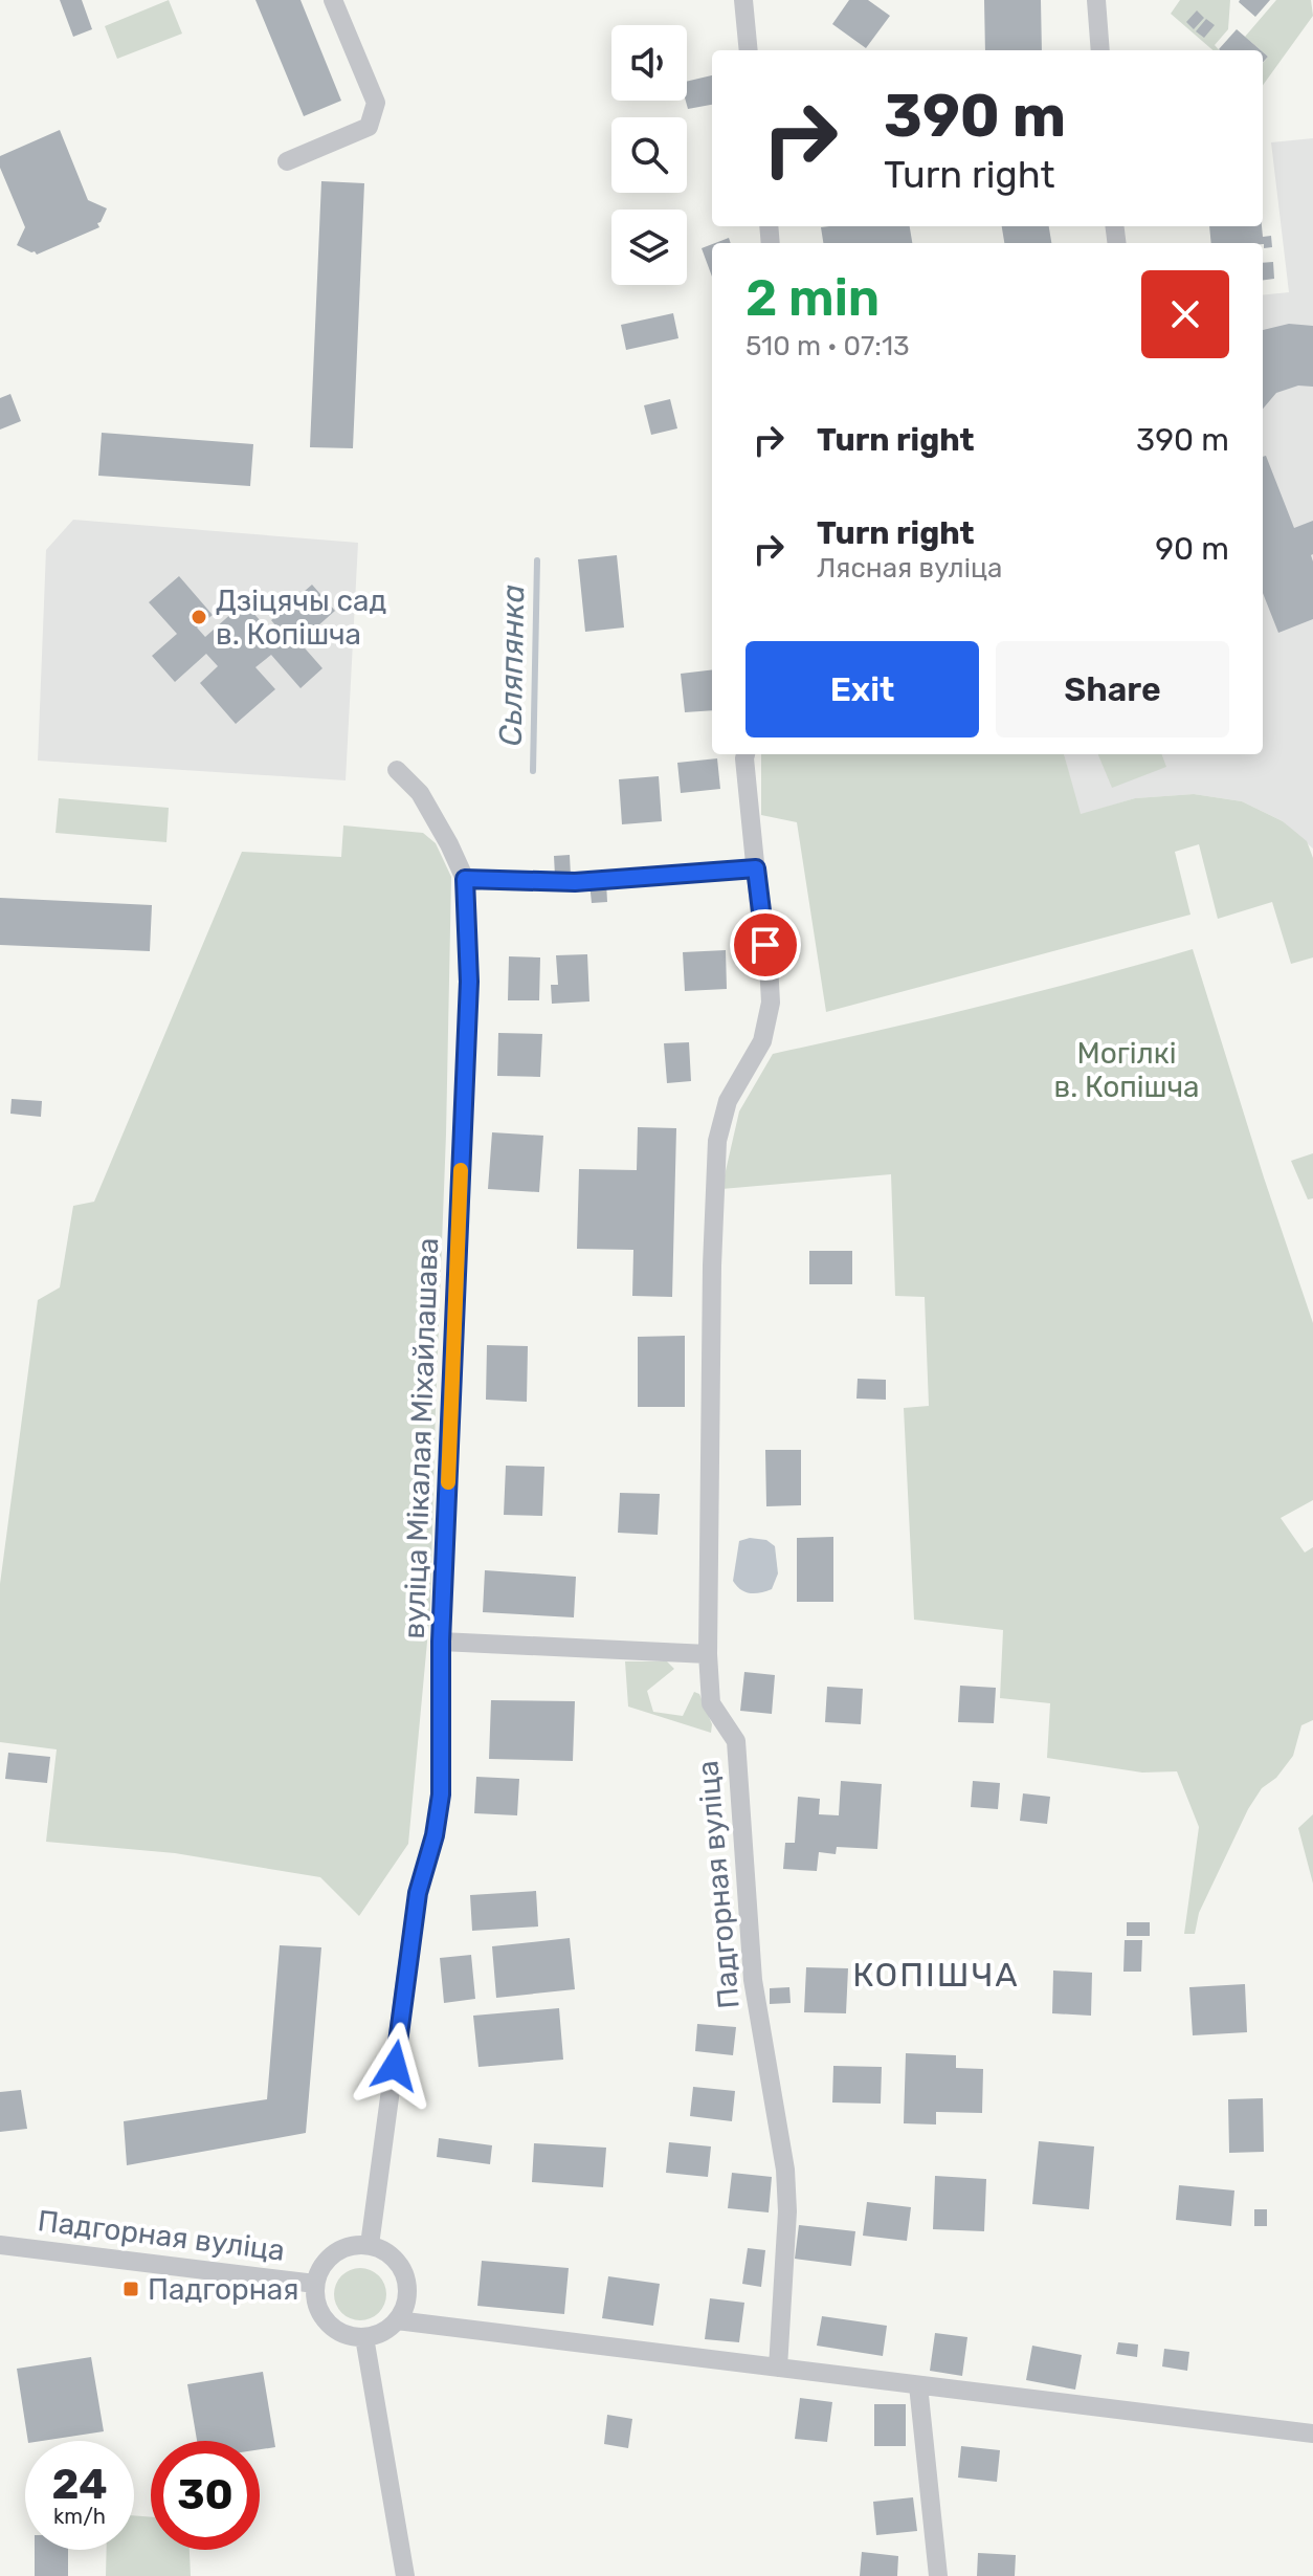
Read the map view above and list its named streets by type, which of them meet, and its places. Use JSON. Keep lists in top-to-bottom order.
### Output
{
  "streets": {
    "street": ["вуліца Мікалая Міхайлашава", "Падгорная вуліца"]
  },
  "crossings": [
    ["вуліца Мікалая Міхайлашава", "Падгорная вуліца"]
  ],
  "districts": ["КОПІШЧА"],
  "water": ["Сьляпянка"],
  "parks": ["Могілкі в. Копішча"],
  "places": {
    "other": ["Дзіцячы сад в. Копішча"],
    "transit": ["Падгорная"]
  },
  "page": {
    "turn": ["390 m", "Turn right"],
    "heading": ["2 min", "510 m · 07:13"],
    "list": [
      {
        "name": "Turn right",
        "value": "390 m"
      },
      {
        "name": "Turn right",
        "note": "Лясная вуліца",
        "value": "90 m"
      }
    ],
    "buttons": ["Exit", "Share"],
    "speed": "24 km/h",
    "limit": "30"
  }
}
